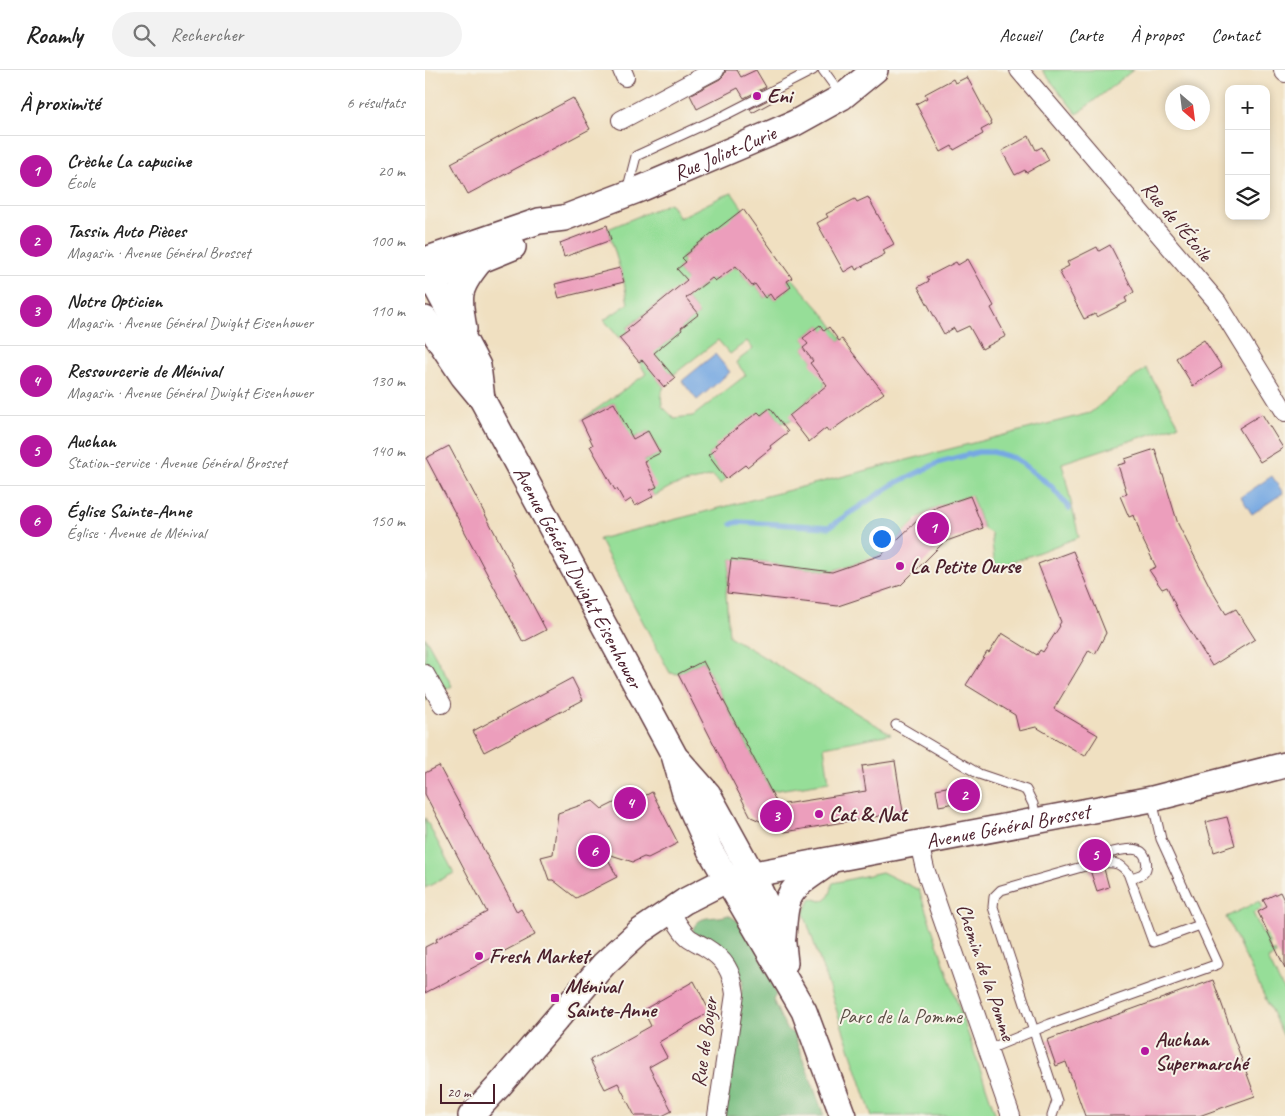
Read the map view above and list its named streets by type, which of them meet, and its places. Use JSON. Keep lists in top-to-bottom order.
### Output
{
  "streets": {
    "main road": ["Rue Joliot-Curie", "Avenue Général Dwight Eisenhower", "Avenue Général Brosset"],
    "street": ["Rue de l'Étoile", "Chemin de la Pomme", "Rue de Boyer"]
  },
  "crossings": [
    ["Rue Joliot-Curie", "Avenue Général Dwight Eisenhower"],
    ["Avenue Général Dwight Eisenhower", "Avenue Général Brosset"],
    ["Avenue Général Brosset", "Chemin de la Pomme"],
    ["Avenue Général Brosset", "Rue de Boyer"]
  ],
  "parks": ["Parc de la Pomme"],
  "places": {
    "other": [
      "Eni",
      "La Petite Ourse",
      "Cat & Nat",
      "Fresh Market",
      "Auchan Supermarché"
    ],
    "transit": ["Ménival Sainte-Anne"]
  },
  "scale_bar": "20 m",
  "north": "bottom right",
  "page": {
    "header": "Roamly",
    "search": "Rechercher",
    "nav": [
      "Accueil",
      "Carte",
      "À propos",
      "Contact"
    ],
    "heading": ["À proximité", "6 résultats"],
    "map_buttons": ["+", "−"],
    "list": [
      {
        "mark": "1",
        "name": "Crèche La capucine",
        "note": "École",
        "value": "20 m"
      },
      {
        "mark": "2",
        "name": "Tassin Auto Pièces",
        "note": "Magasin · Avenue Général Brosset",
        "value": "100 m"
      },
      {
        "mark": "3",
        "name": "Notre Opticien",
        "note": "Magasin · Avenue Général Dwight Eisenhower",
        "value": "110 m"
      },
      {
        "mark": "4",
        "name": "Ressourcerie de Ménival",
        "note": "Magasin · Avenue Général Dwight Eisenhower",
        "value": "130 m"
      },
      {
        "mark": "5",
        "name": "Auchan",
        "note": "Station-service · Avenue Général Brosset",
        "value": "140 m"
      },
      {
        "mark": "6",
        "name": "Église Sainte-Anne",
        "note": "Église · Avenue de Ménival",
        "value": "150 m"
      }
    ],
    "pins": [
      "1",
      "2",
      "4",
      "3",
      "6",
      "5"
    ],
    "scale": "20 m"
  }
}
